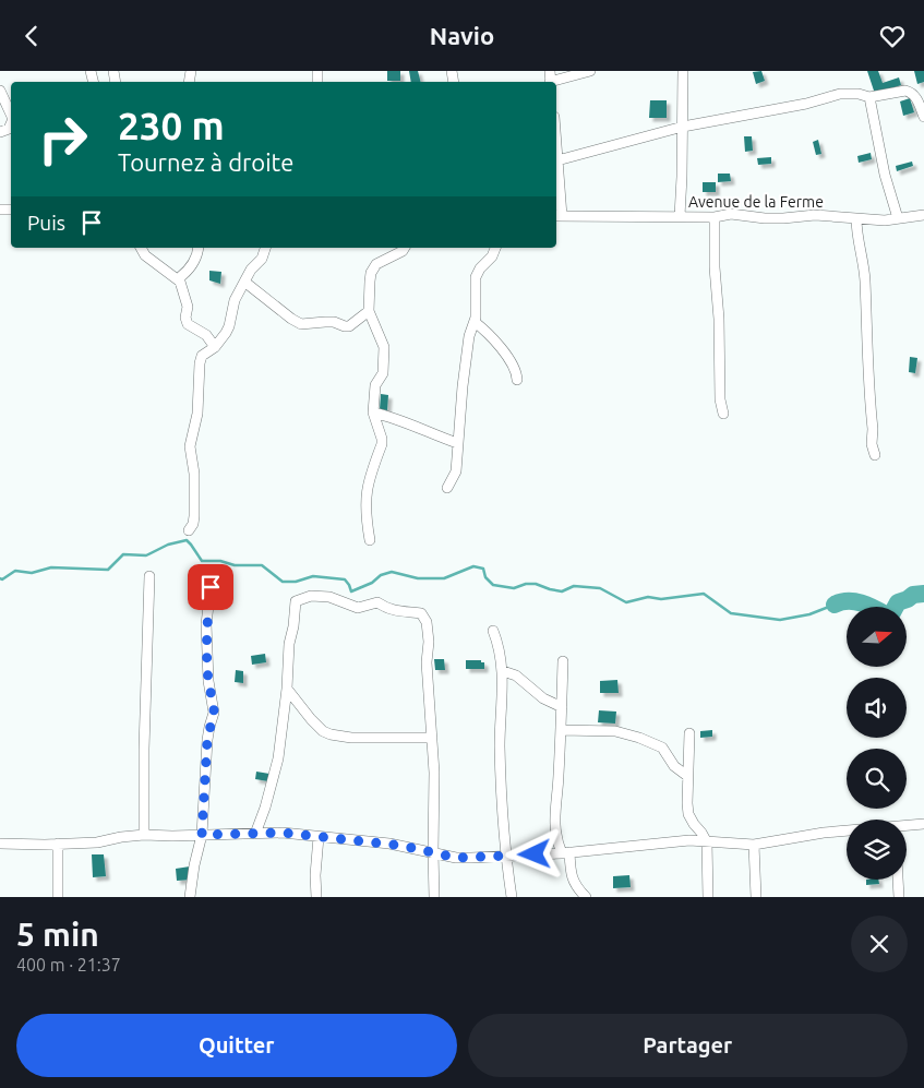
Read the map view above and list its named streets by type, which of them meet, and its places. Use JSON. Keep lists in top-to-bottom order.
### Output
{
  "streets": {
    "street": ["Avenue de la Ferme"]
  },
  "north": "right",
  "page": {
    "header": "Navio",
    "turn": ["230 m", "Tournez à droite"],
    "then": "Puis",
    "heading": ["5 min", "400 m · 21:37"],
    "buttons": ["Quitter", "Partager"]
  }
}
